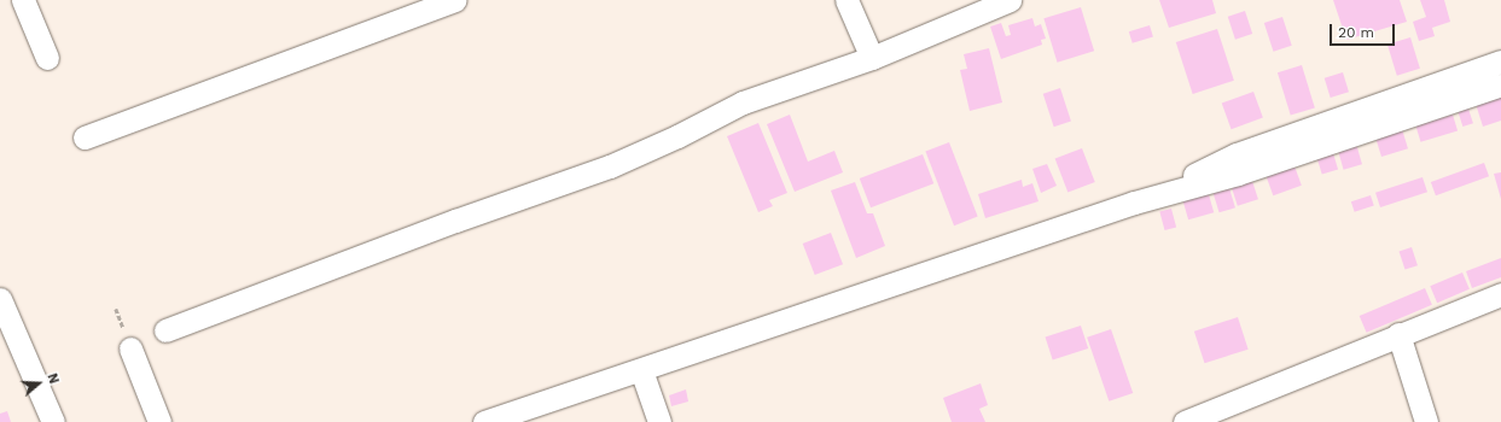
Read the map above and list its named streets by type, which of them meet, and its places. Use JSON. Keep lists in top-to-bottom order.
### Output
{
  "scale_bar": "20 m",
  "north": "right"
}
